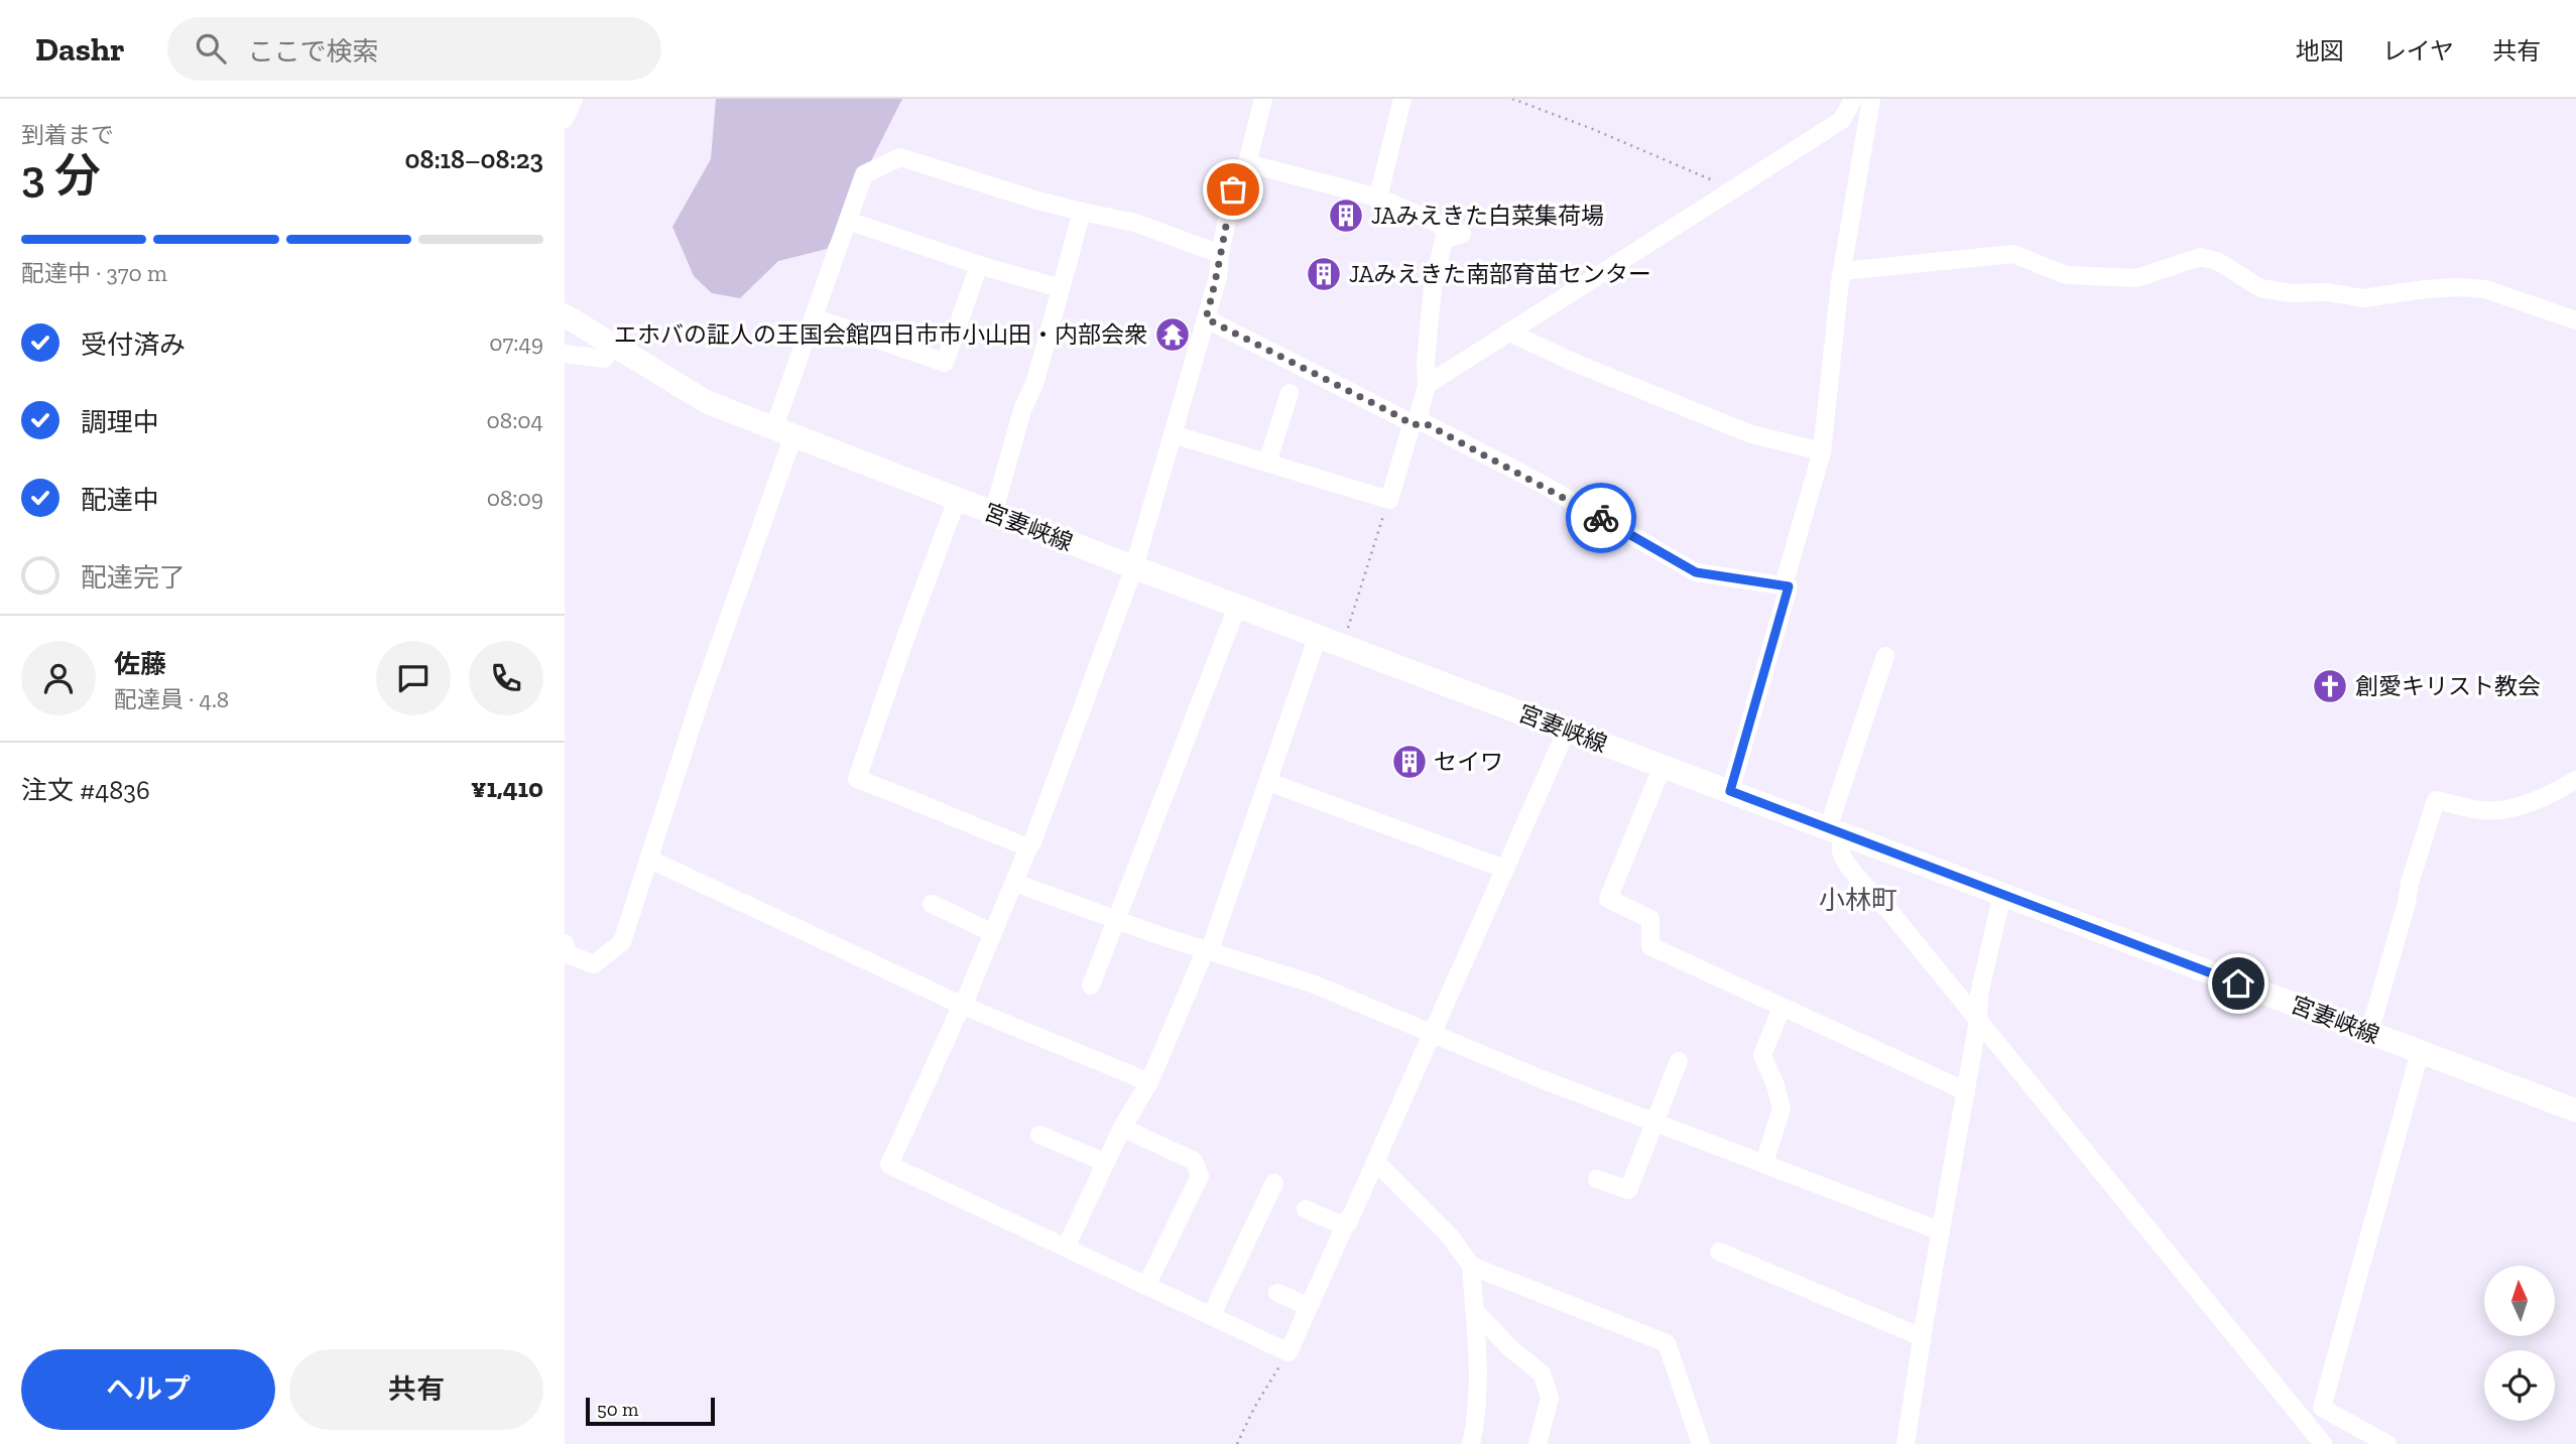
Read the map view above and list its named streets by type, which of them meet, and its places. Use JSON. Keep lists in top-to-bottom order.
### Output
{
  "streets": {
    "main road": ["宮妻峡線"]
  },
  "districts": ["小林町"],
  "places": {
    "building": ["JAみえきた白菜集荷場", "JAみえきた南部育苗センター", "セイワ"],
    "temple": ["エホバの証人の王国会館四日市市小山田・内部会衆"],
    "church": ["創愛キリスト教会"]
  },
  "scale_bar": "50 m",
  "north": "top",
  "page": {
    "header": "Dashr",
    "search": "ここで検索",
    "nav": ["地図", "レイヤ", "共有"],
    "heading": ["3 分", "到着まで", "08:18–08:23"],
    "panel": [
      "佐藤",
      "配達員 · 4.8",
      "注文 #4836",
      "¥1,410"
    ],
    "bar": "配達中 · 370 m",
    "list": [
      ["受付済み", "07:49"],
      ["調理中", "08:04"],
      ["配達中", "08:09"],
      "配達完了"
    ],
    "buttons": ["ヘルプ", "共有"],
    "scale": "50 m"
  }
}
